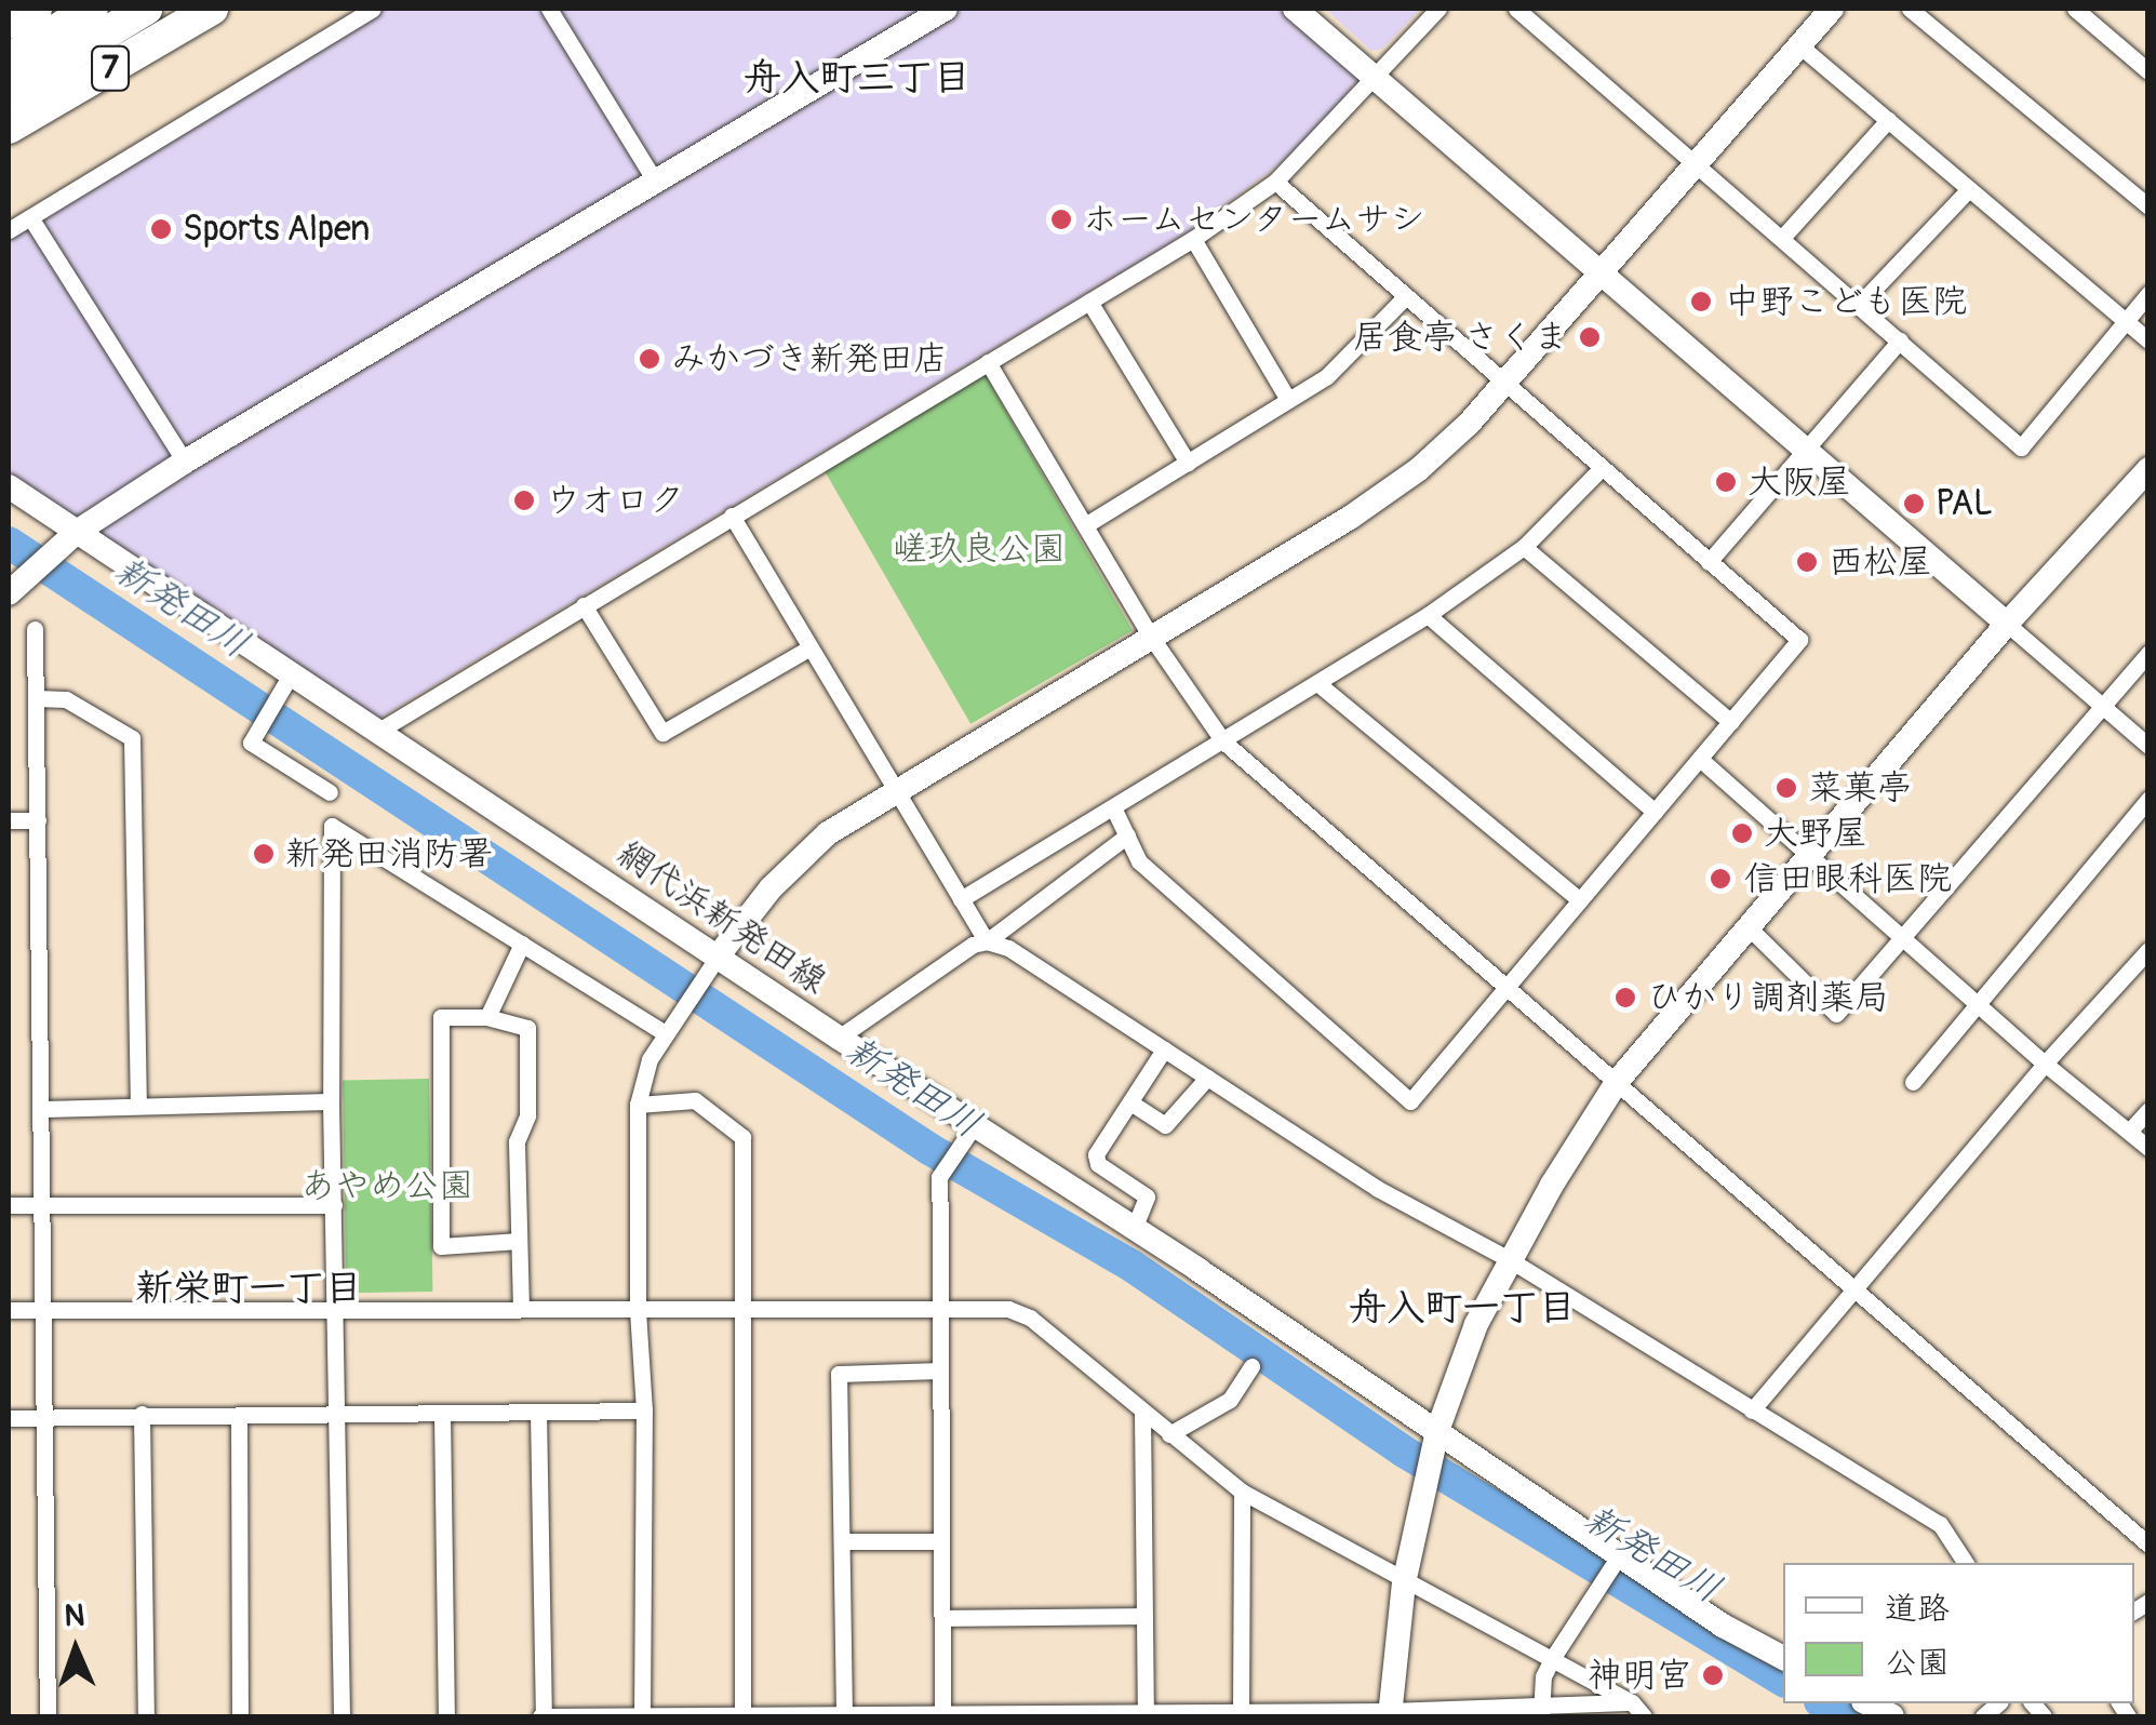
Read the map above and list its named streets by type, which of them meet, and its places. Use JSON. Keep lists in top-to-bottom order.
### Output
{
  "streets": {
    "highway": ["7"],
    "street": ["網代浜新発田線"]
  },
  "districts": ["舟入町三丁目", "新栄町一丁目", "舟入町一丁目"],
  "water": ["新発田川"],
  "parks": ["嵯玖良公園", "あやめ公園"],
  "places": [
    "ホームセンタームサシ",
    "Sports Alpen",
    "中野こども医院",
    "居食亭 さくま",
    "みかづき新発田店",
    "大阪屋",
    "ウオロク",
    "PAL",
    "西松屋",
    "菜菓亭",
    "大野屋",
    "新発田消防署",
    "信田眼科医院",
    "ひかり調剤薬局",
    "神明宮"
  ],
  "legend": ["道路", "公園"],
  "north": "top"
}
